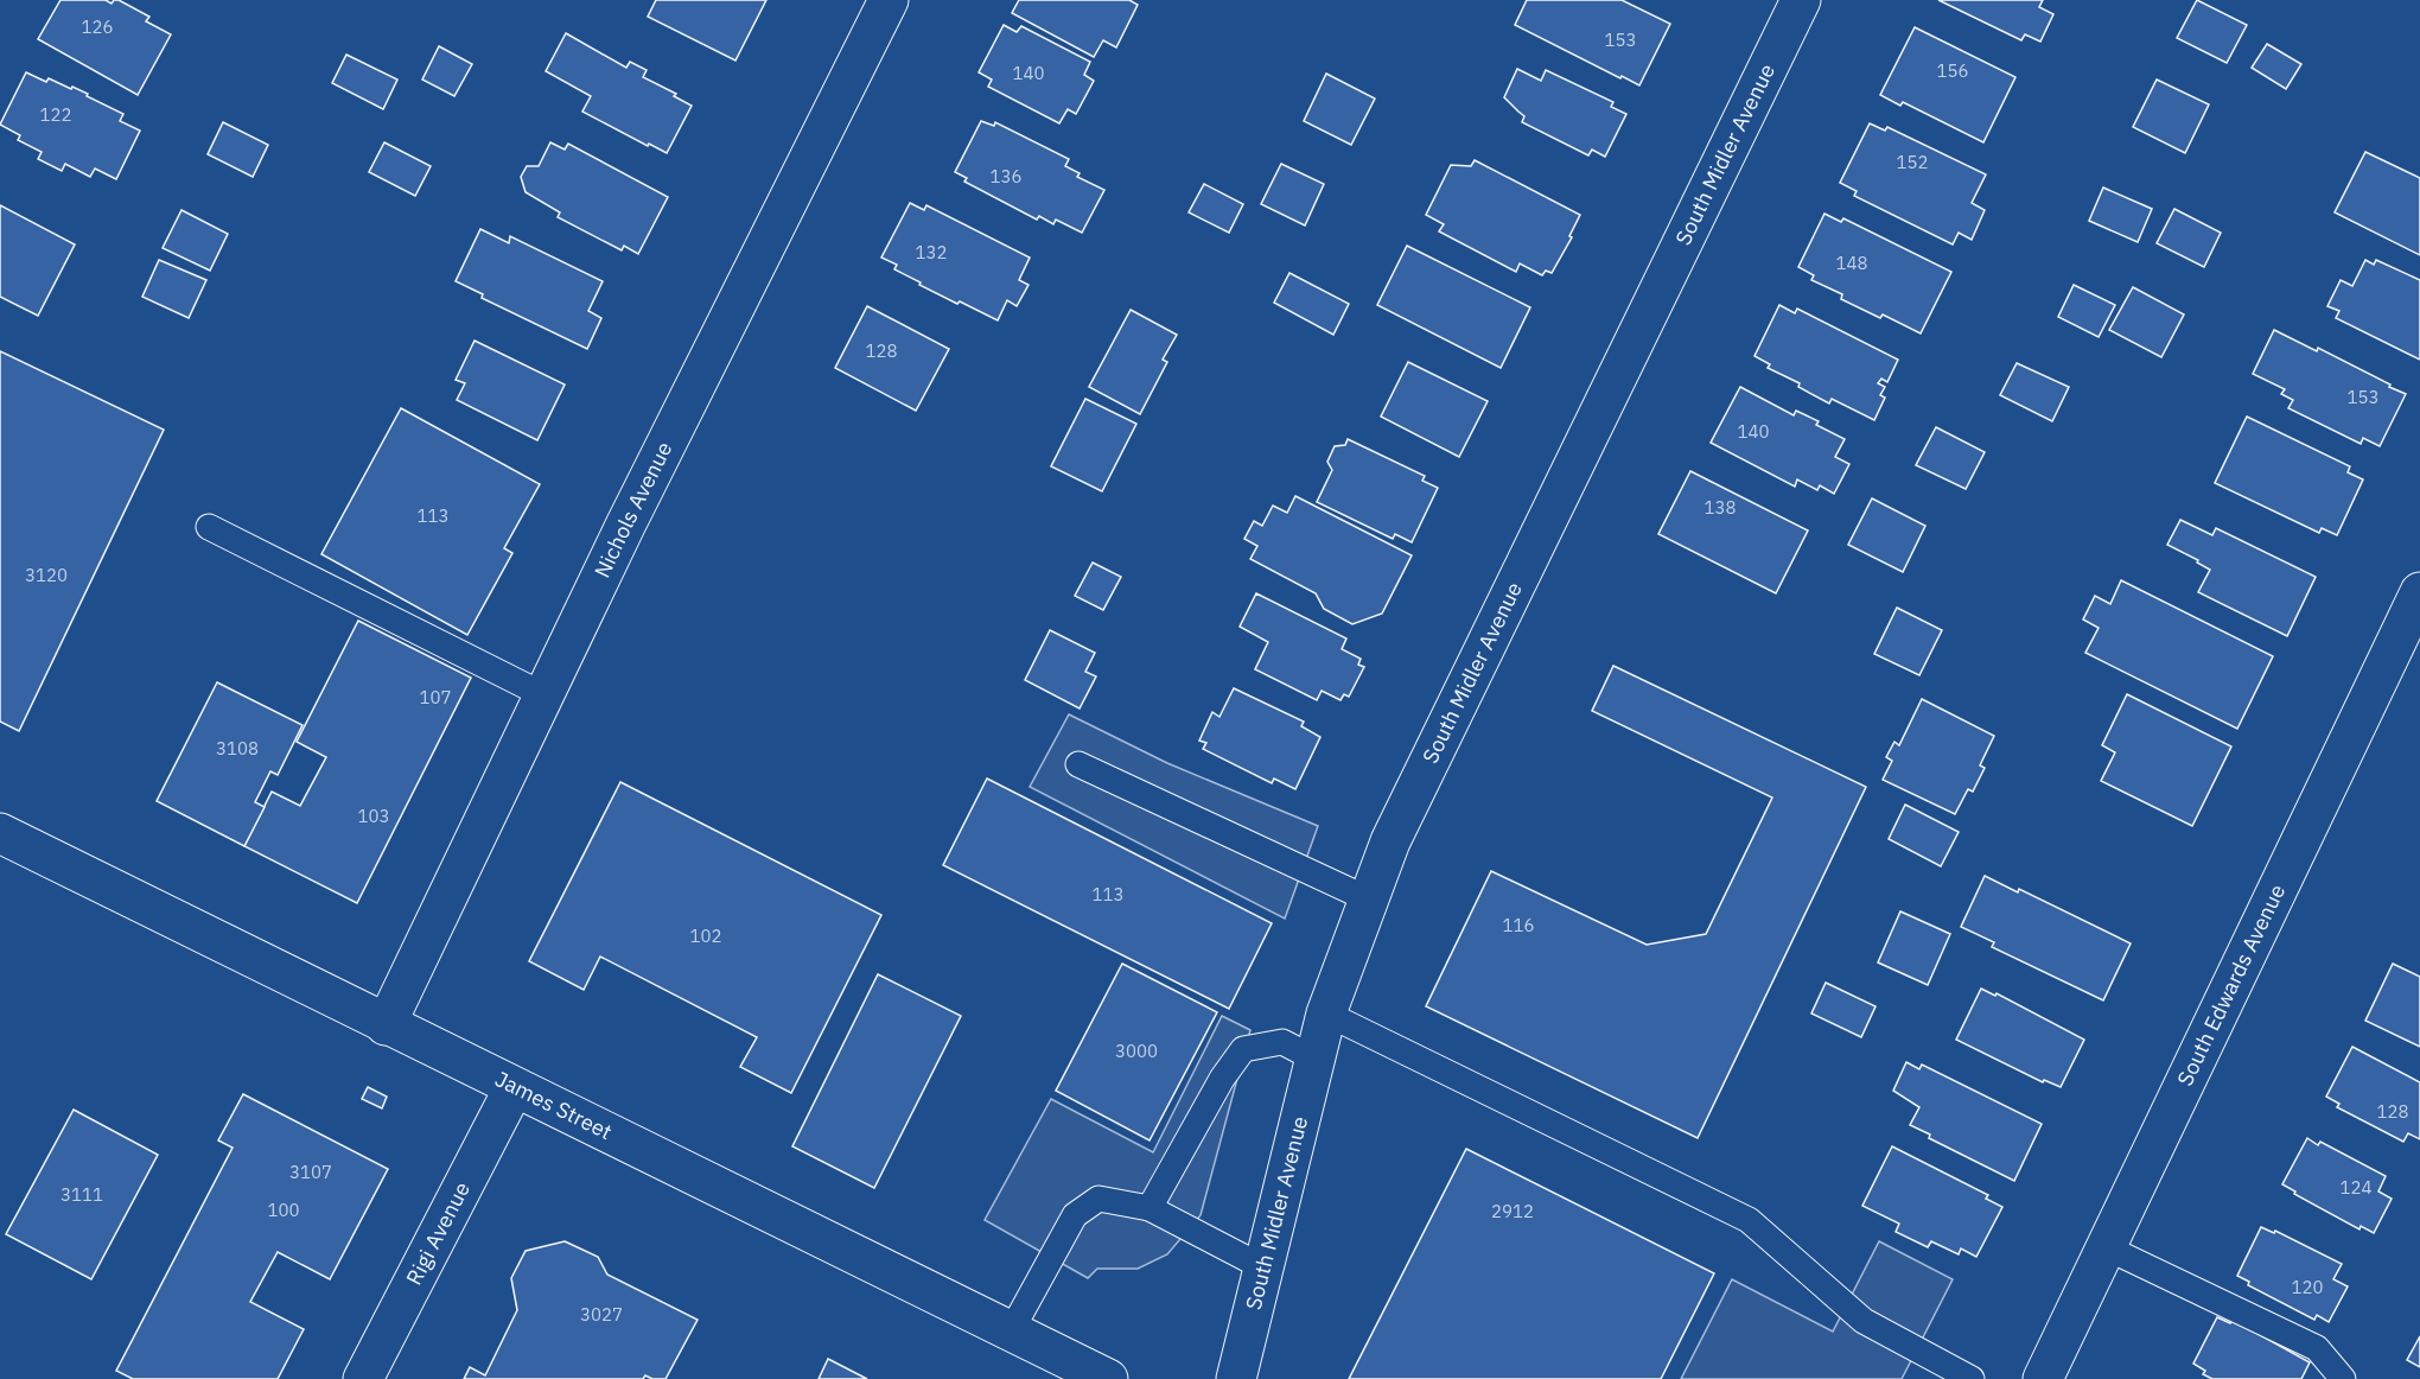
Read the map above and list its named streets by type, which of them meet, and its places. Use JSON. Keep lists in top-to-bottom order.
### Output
{
  "streets": {
    "main road": [
      "South Midler Avenue",
      "Nichols Avenue",
      "South Edwards Avenue",
      "James Street",
      "Rigi Avenue"
    ]
  },
  "crossings": [
    ["Nichols Avenue", "James Street"],
    ["James Street", "Rigi Avenue"]
  ],
  "house_numbers": [
    "126",
    "153",
    "156",
    "140",
    "122",
    "152",
    "136",
    "132",
    "148",
    "128",
    "153",
    "140",
    "138",
    "113",
    "3120",
    "107",
    "3108",
    "103",
    "113",
    "116",
    "102",
    "3000",
    "128",
    "3107",
    "124",
    "3111",
    "100",
    "2912",
    "120",
    "3027"
  ]
}
